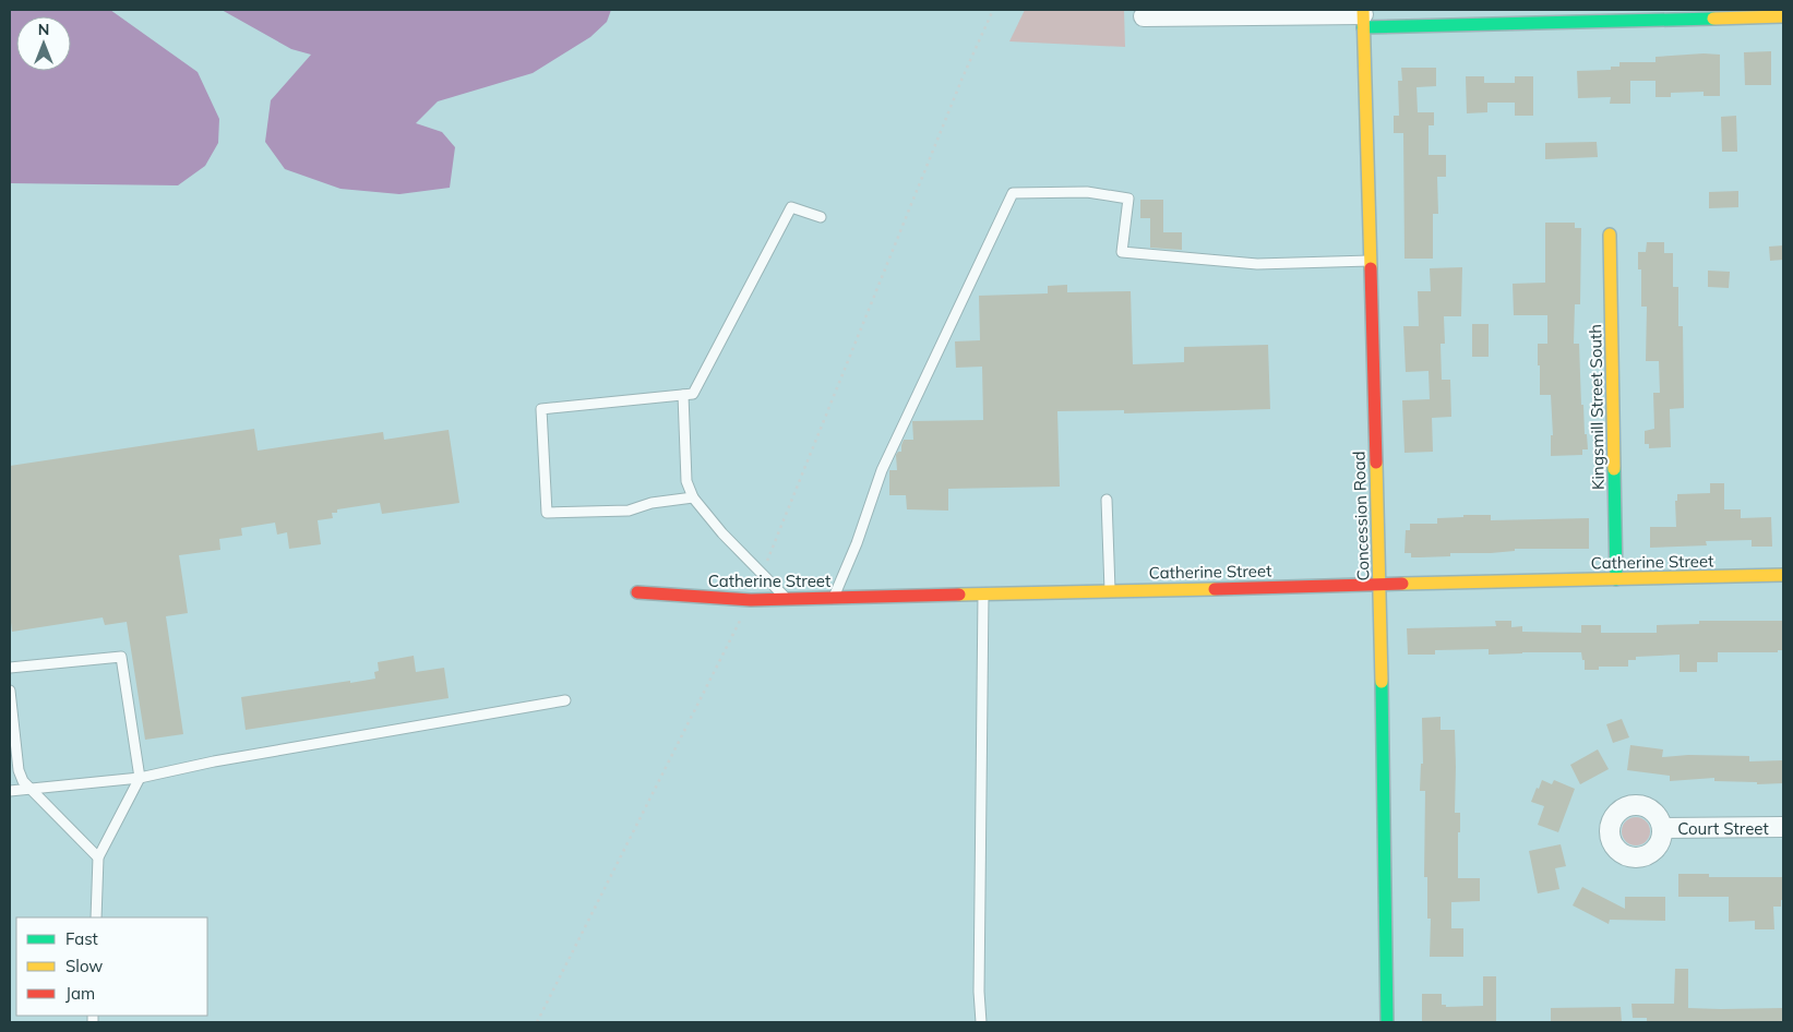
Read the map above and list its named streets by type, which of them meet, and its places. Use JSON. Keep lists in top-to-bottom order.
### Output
{
  "streets": {
    "street": [
      "Kingsmill Street South",
      "Concession Road",
      "Catherine Street",
      "Court Street"
    ]
  },
  "crossings": [
    ["Kingsmill Street South", "Catherine Street"],
    ["Concession Road", "Catherine Street"]
  ],
  "legend": ["Fast", "Slow", "Jam"],
  "north": "top"
}
